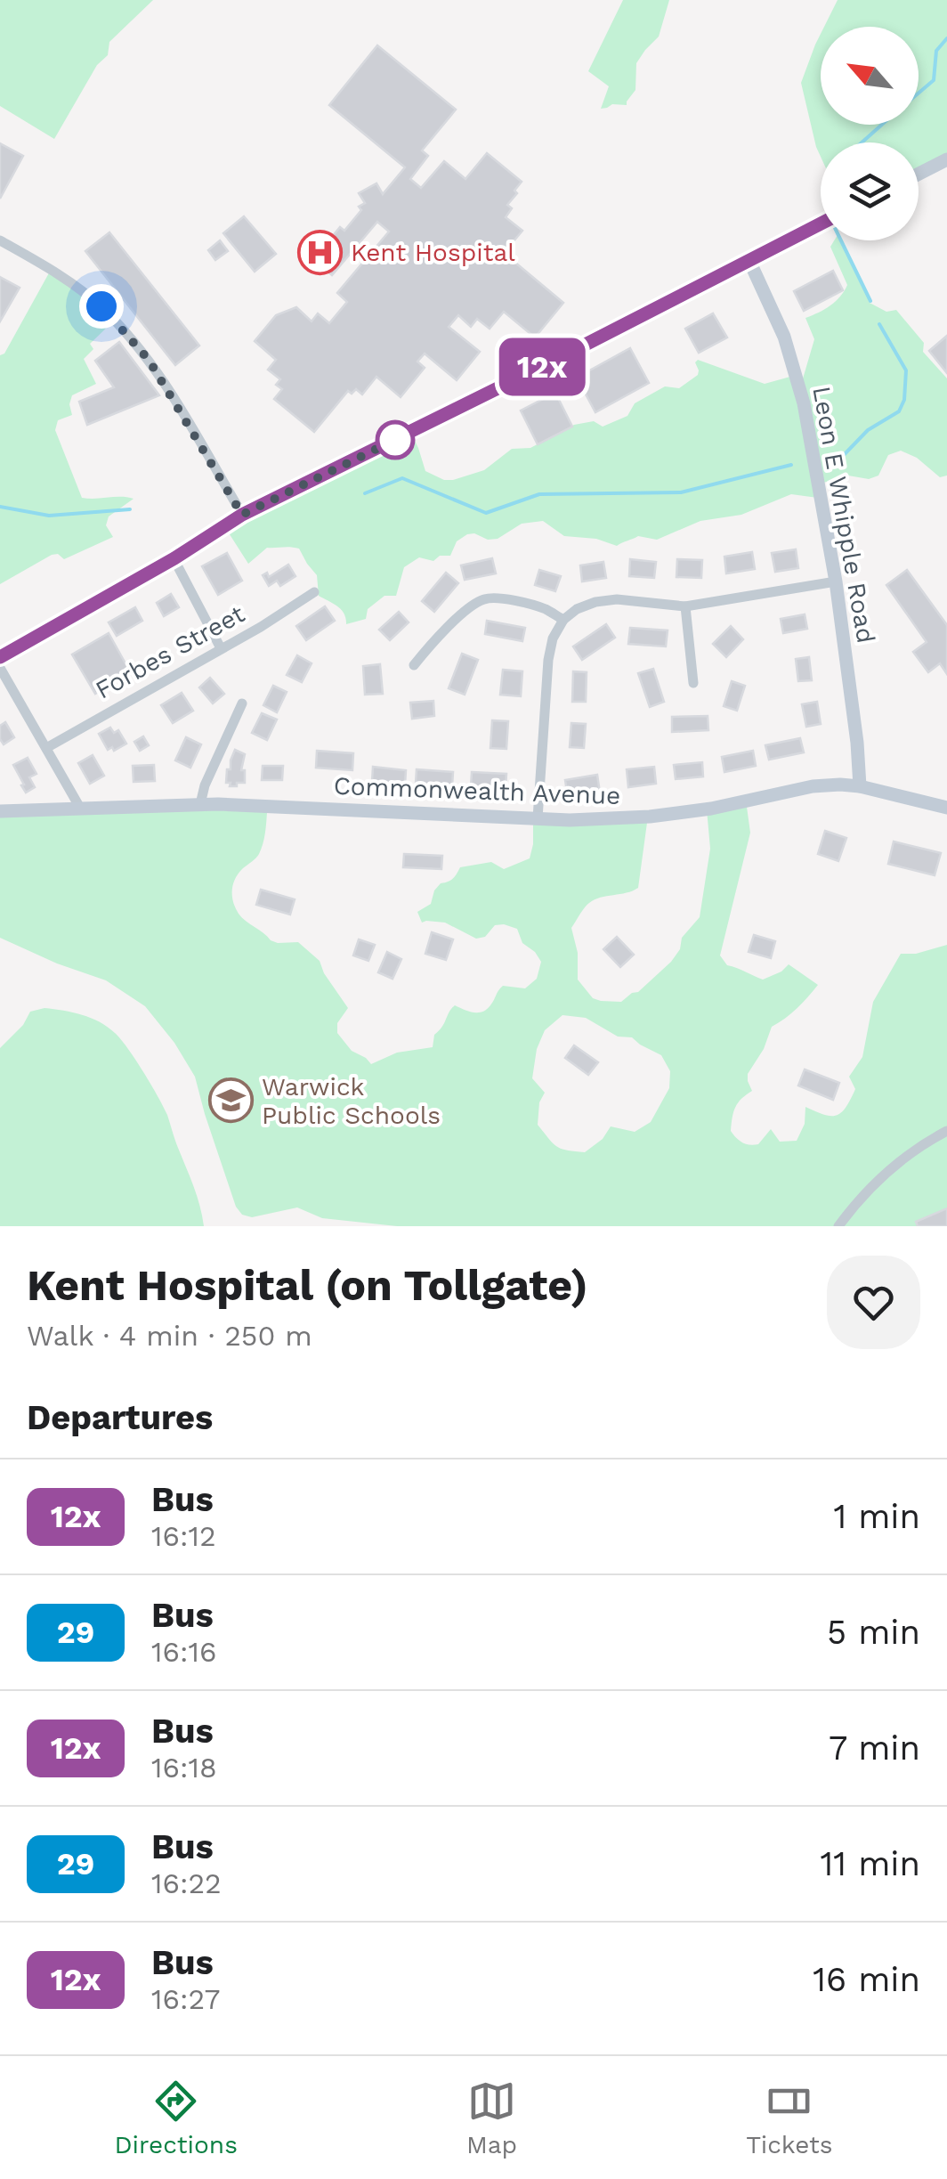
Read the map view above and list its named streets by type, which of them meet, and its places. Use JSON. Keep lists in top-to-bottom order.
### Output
{
  "streets": {
    "street": ["Leon E Whipple Road", "Forbes Street", "Commonwealth Avenue"]
  },
  "crossings": [
    ["Leon E Whipple Road", "Commonwealth Avenue"]
  ],
  "places": {
    "hospital": ["Kent Hospital"],
    "school or university": ["Warwick Public Schools"]
  },
  "lines": ["bus line 12x"],
  "north": "top left",
  "page": {
    "on_map": "12x",
    "heading": [
      ["Kent Hospital (on Tollgate)", "Walk · 4 min · 250 m"],
      "Departures"
    ],
    "list": [
      {
        "mark": "12x",
        "name": "Bus",
        "note": "16:12",
        "value": "1 min"
      },
      {
        "mark": "29",
        "name": "Bus",
        "note": "16:16",
        "value": "5 min"
      },
      {
        "mark": "12x",
        "name": "Bus",
        "note": "16:18",
        "value": "7 min"
      },
      {
        "mark": "29",
        "name": "Bus",
        "note": "16:22",
        "value": "11 min"
      },
      {
        "mark": "12x",
        "name": "Bus",
        "note": "16:27",
        "value": "16 min"
      }
    ],
    "tabs": ["Directions", "Map", "Tickets"]
  }
}
